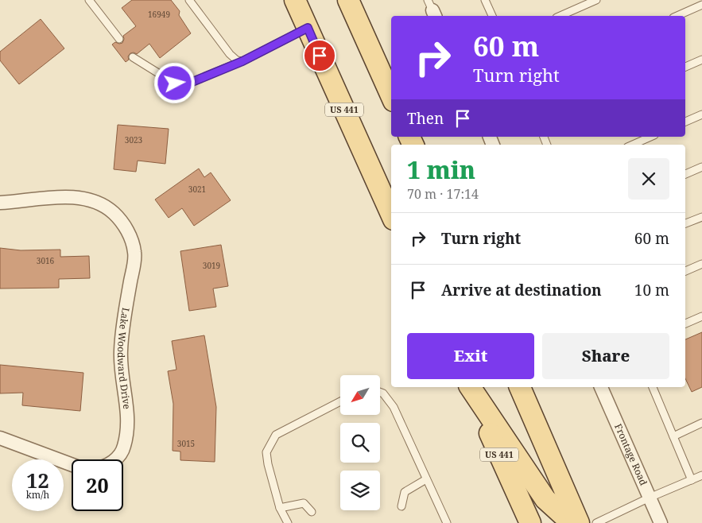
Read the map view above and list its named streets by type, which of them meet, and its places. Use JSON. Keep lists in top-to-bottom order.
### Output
{
  "streets": {
    "main road": ["US 441"],
    "street": ["Lake Woodward Drive", "Frontage Road"]
  },
  "house_numbers": [
    "16949",
    "3023",
    "3021",
    "3016",
    "3019",
    "3015"
  ],
  "north": "bottom left",
  "page": {
    "turn": ["60 m", "Turn right"],
    "then": "Then",
    "heading": ["1 min", "70 m · 17:14"],
    "list": [
      {
        "name": "Turn right",
        "value": "60 m"
      },
      {
        "name": "Arrive at destination",
        "value": "10 m"
      }
    ],
    "buttons": ["Exit", "Share"],
    "speed": "12 km/h",
    "limit": "20"
  }
}
